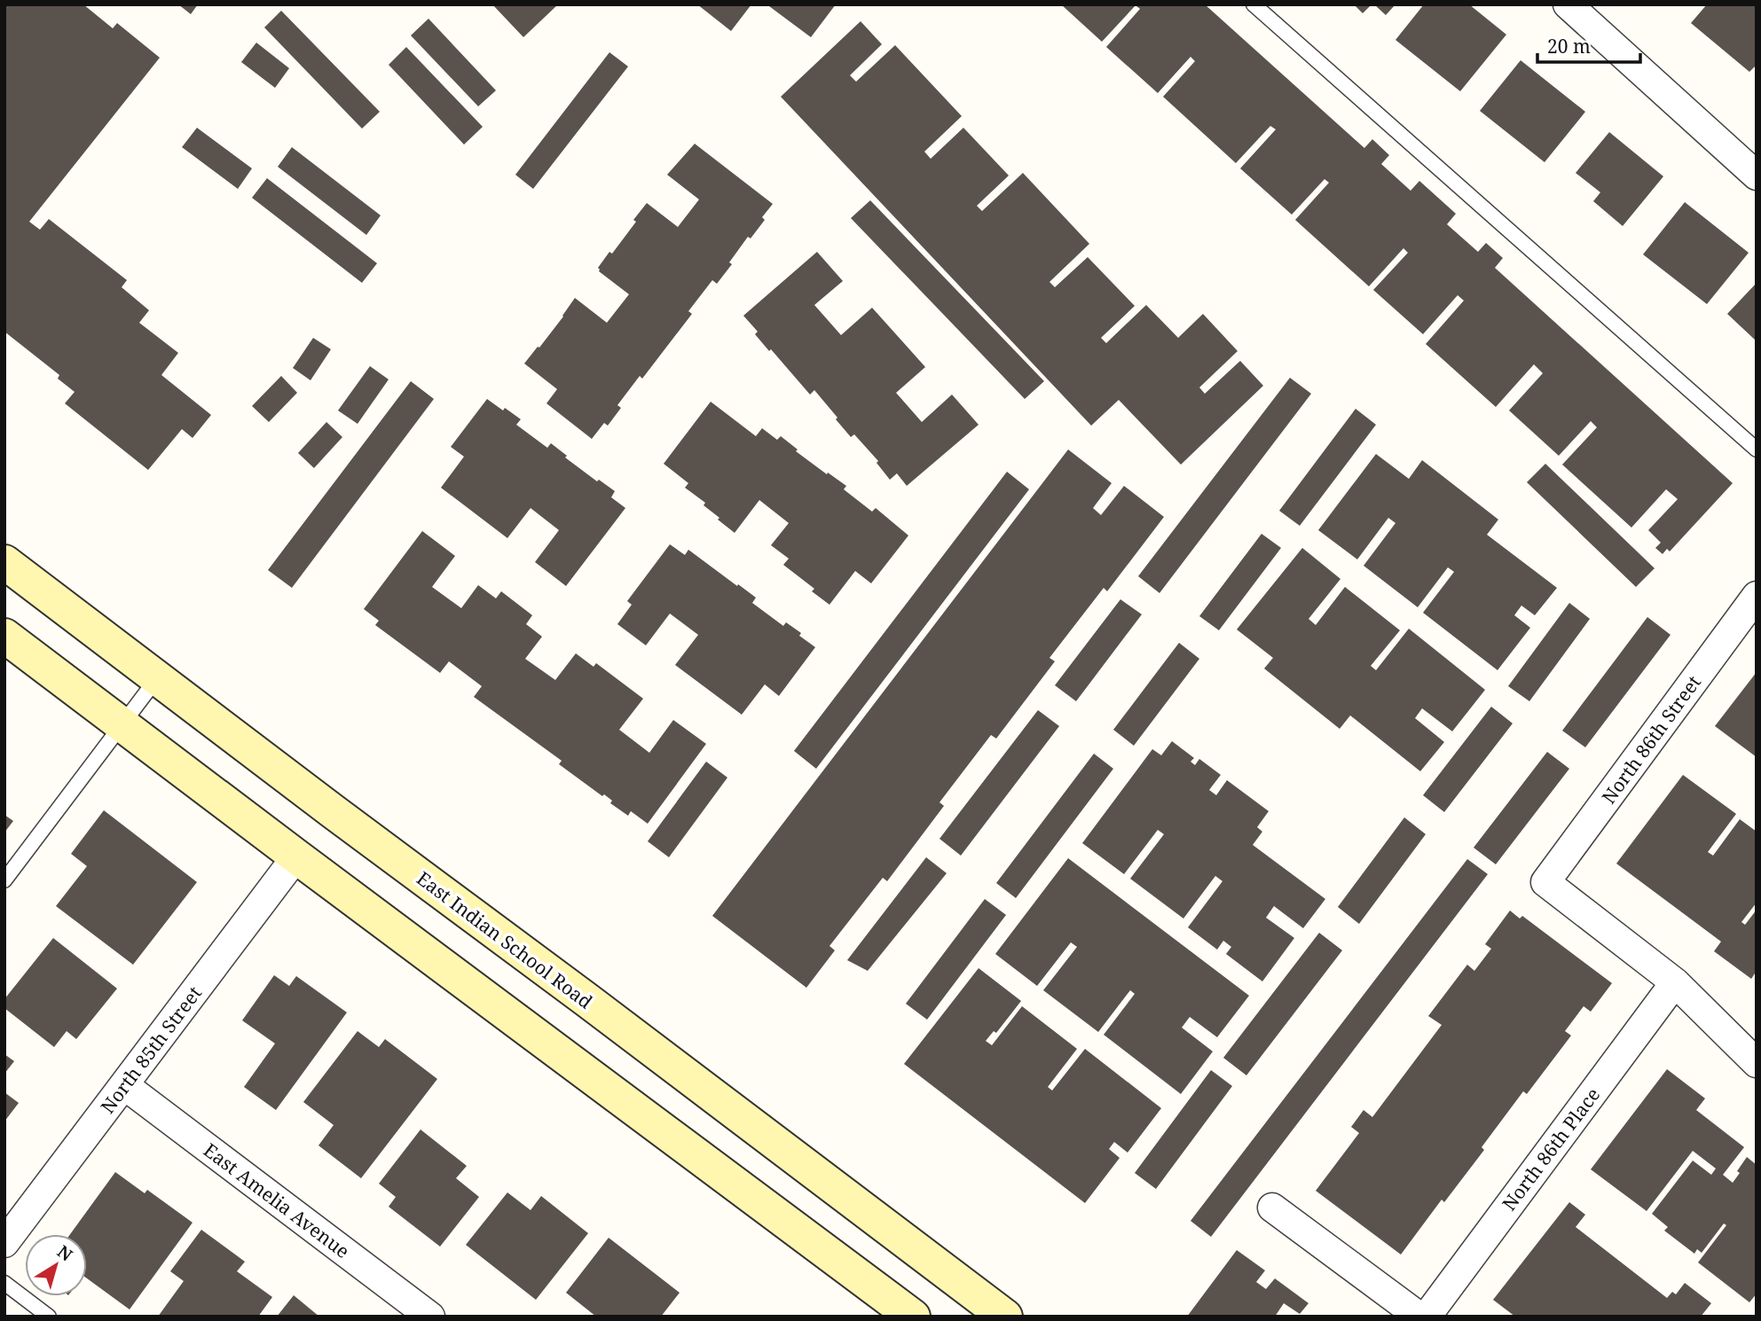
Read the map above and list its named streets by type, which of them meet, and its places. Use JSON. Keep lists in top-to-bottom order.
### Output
{
  "streets": {
    "main road": ["East Indian School Road"],
    "street": [
      "North 86th Street",
      "North 85th Street",
      "North 86th Place",
      "East Amelia Avenue"
    ]
  },
  "crossings": [
    ["North 86th Street", "North 86th Place"],
    ["North 85th Street", "East Amelia Avenue"]
  ],
  "scale_bar": "20 m",
  "north": "top right"
}
